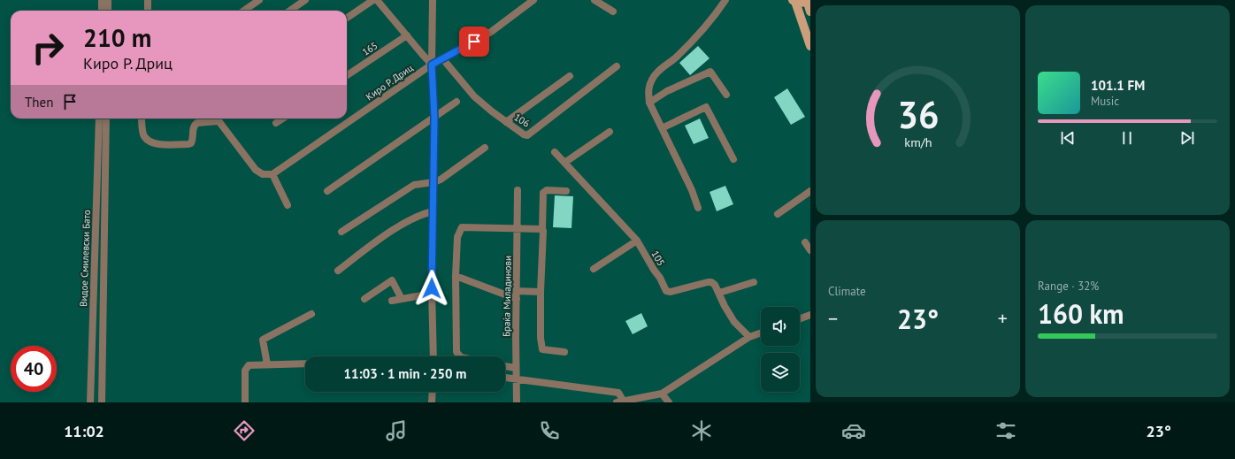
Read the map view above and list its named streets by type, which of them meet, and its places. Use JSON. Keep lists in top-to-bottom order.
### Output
{
  "streets": {
    "street": [
      "165",
      "Киро Р. Дриц",
      "106",
      "Видое Смилевски Бато",
      "105",
      "Браќа Миладинови"
    ]
  },
  "crossings": [
    ["Киро Р. Дриц", "106"]
  ],
  "page": {
    "turn": ["210 m", "Киро Р. Дриц"],
    "song": ["101.1 FM", "Music"],
    "then": "Then",
    "tile": [
      "Climate",
      ["Range · 32%", "160 km"]
    ],
    "heat": ["−", "23°", "+"],
    "limit": "40",
    "trip": "11:03 · 1 min · 250 m",
    "tabs": ["11:02", "23°"],
    "gauge": ["36", "km/h"]
  }
}
